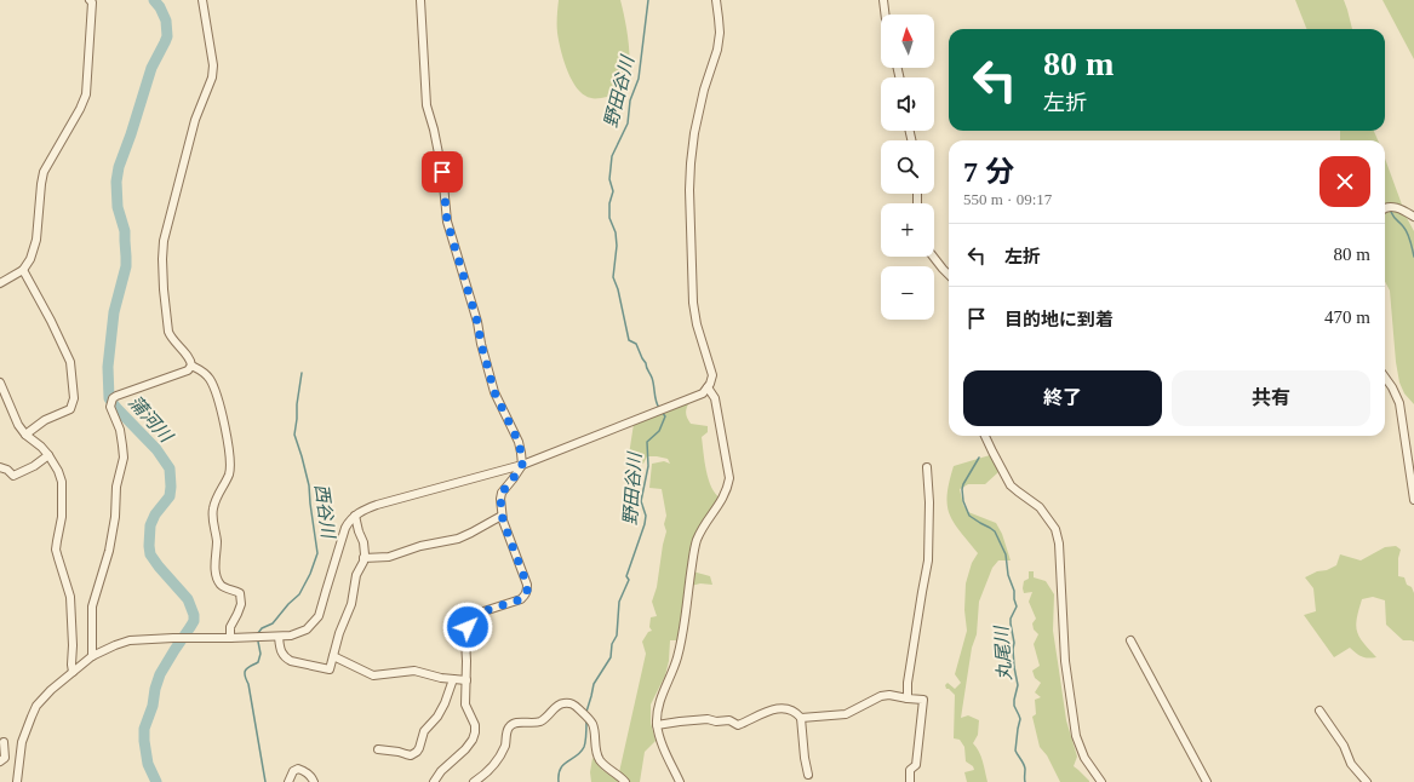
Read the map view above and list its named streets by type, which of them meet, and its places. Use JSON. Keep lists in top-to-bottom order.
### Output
{
  "water": [
    "野田谷川",
    "蒲河川",
    "西谷川",
    "丸尾川"
  ],
  "north": "top",
  "page": {
    "map_buttons": ["+", "−"],
    "turn": ["80 m", "左折"],
    "heading": ["7 分", "550 m · 09:17"],
    "list": [
      {
        "name": "左折",
        "value": "80 m"
      },
      {
        "name": "目的地に到着",
        "value": "470 m"
      }
    ],
    "buttons": ["終了", "共有"]
  }
}
